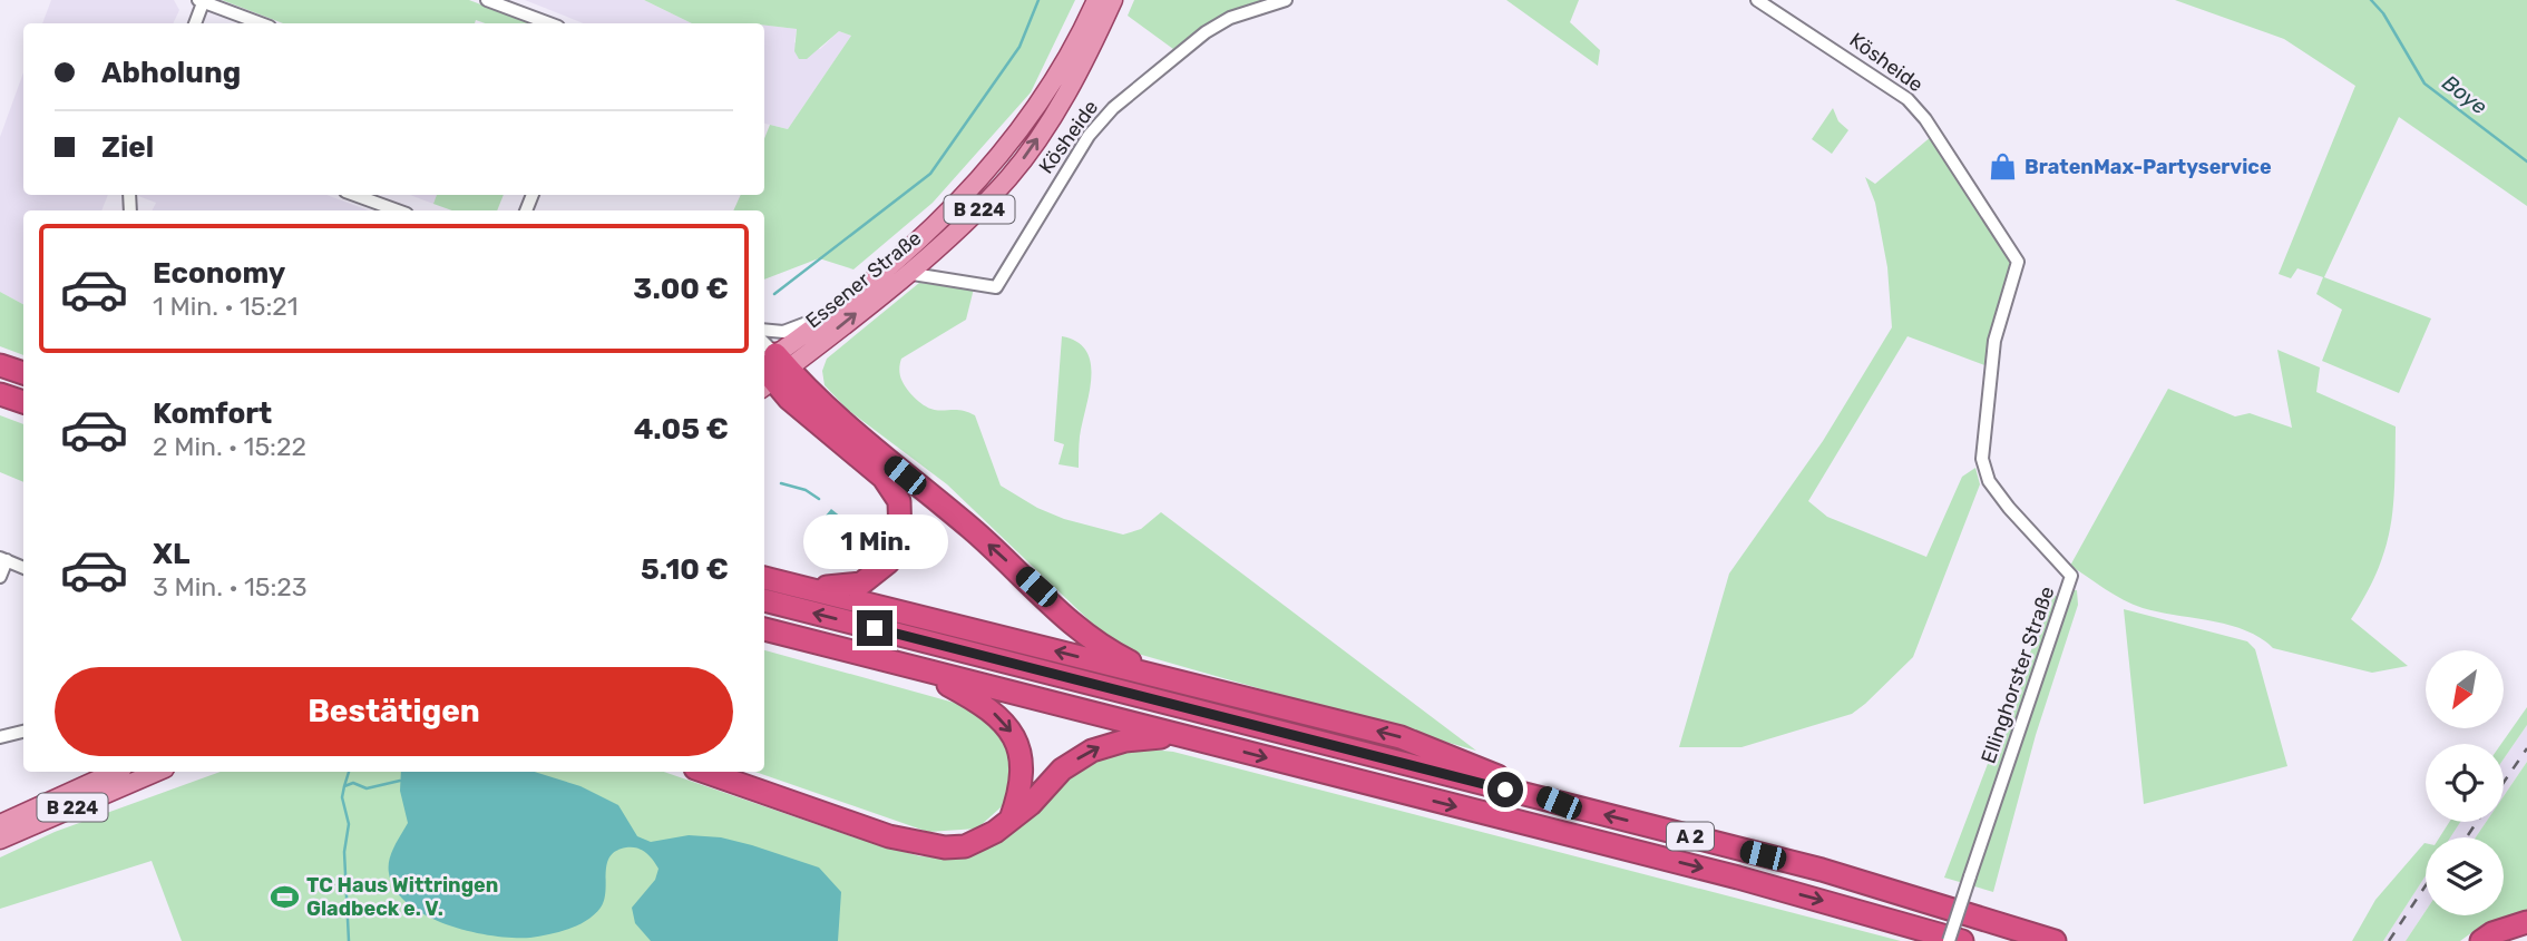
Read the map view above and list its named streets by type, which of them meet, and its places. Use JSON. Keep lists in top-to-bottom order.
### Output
{
  "streets": {
    "highway": ["A 2"],
    "main road": ["B 224", "Essener Straße"],
    "street": ["Kösheide", "Ellinghorster Straße"]
  },
  "crossings": [
    ["Kösheide", "Essener Straße"],
    ["Kösheide", "Ellinghorster Straße"]
  ],
  "water": ["Boye"],
  "places": {
    "shop": ["BratenMax-Partyservice"],
    "sports": ["TC Haus Wittringen Gladbeck e. V."]
  },
  "north": "bottom left",
  "page": {
    "banner": ["Abholung", "Ziel"],
    "list": [
      {
        "name": "Economy",
        "note": "1 Min. · 15:21",
        "value": "3.00 €"
      },
      {
        "name": "Komfort",
        "note": "2 Min. · 15:22",
        "value": "4.05 €"
      },
      {
        "name": "XL",
        "note": "3 Min. · 15:23",
        "value": "5.10 €"
      }
    ],
    "bubble": "1 Min.",
    "buttons": "Bestätigen"
  }
}
